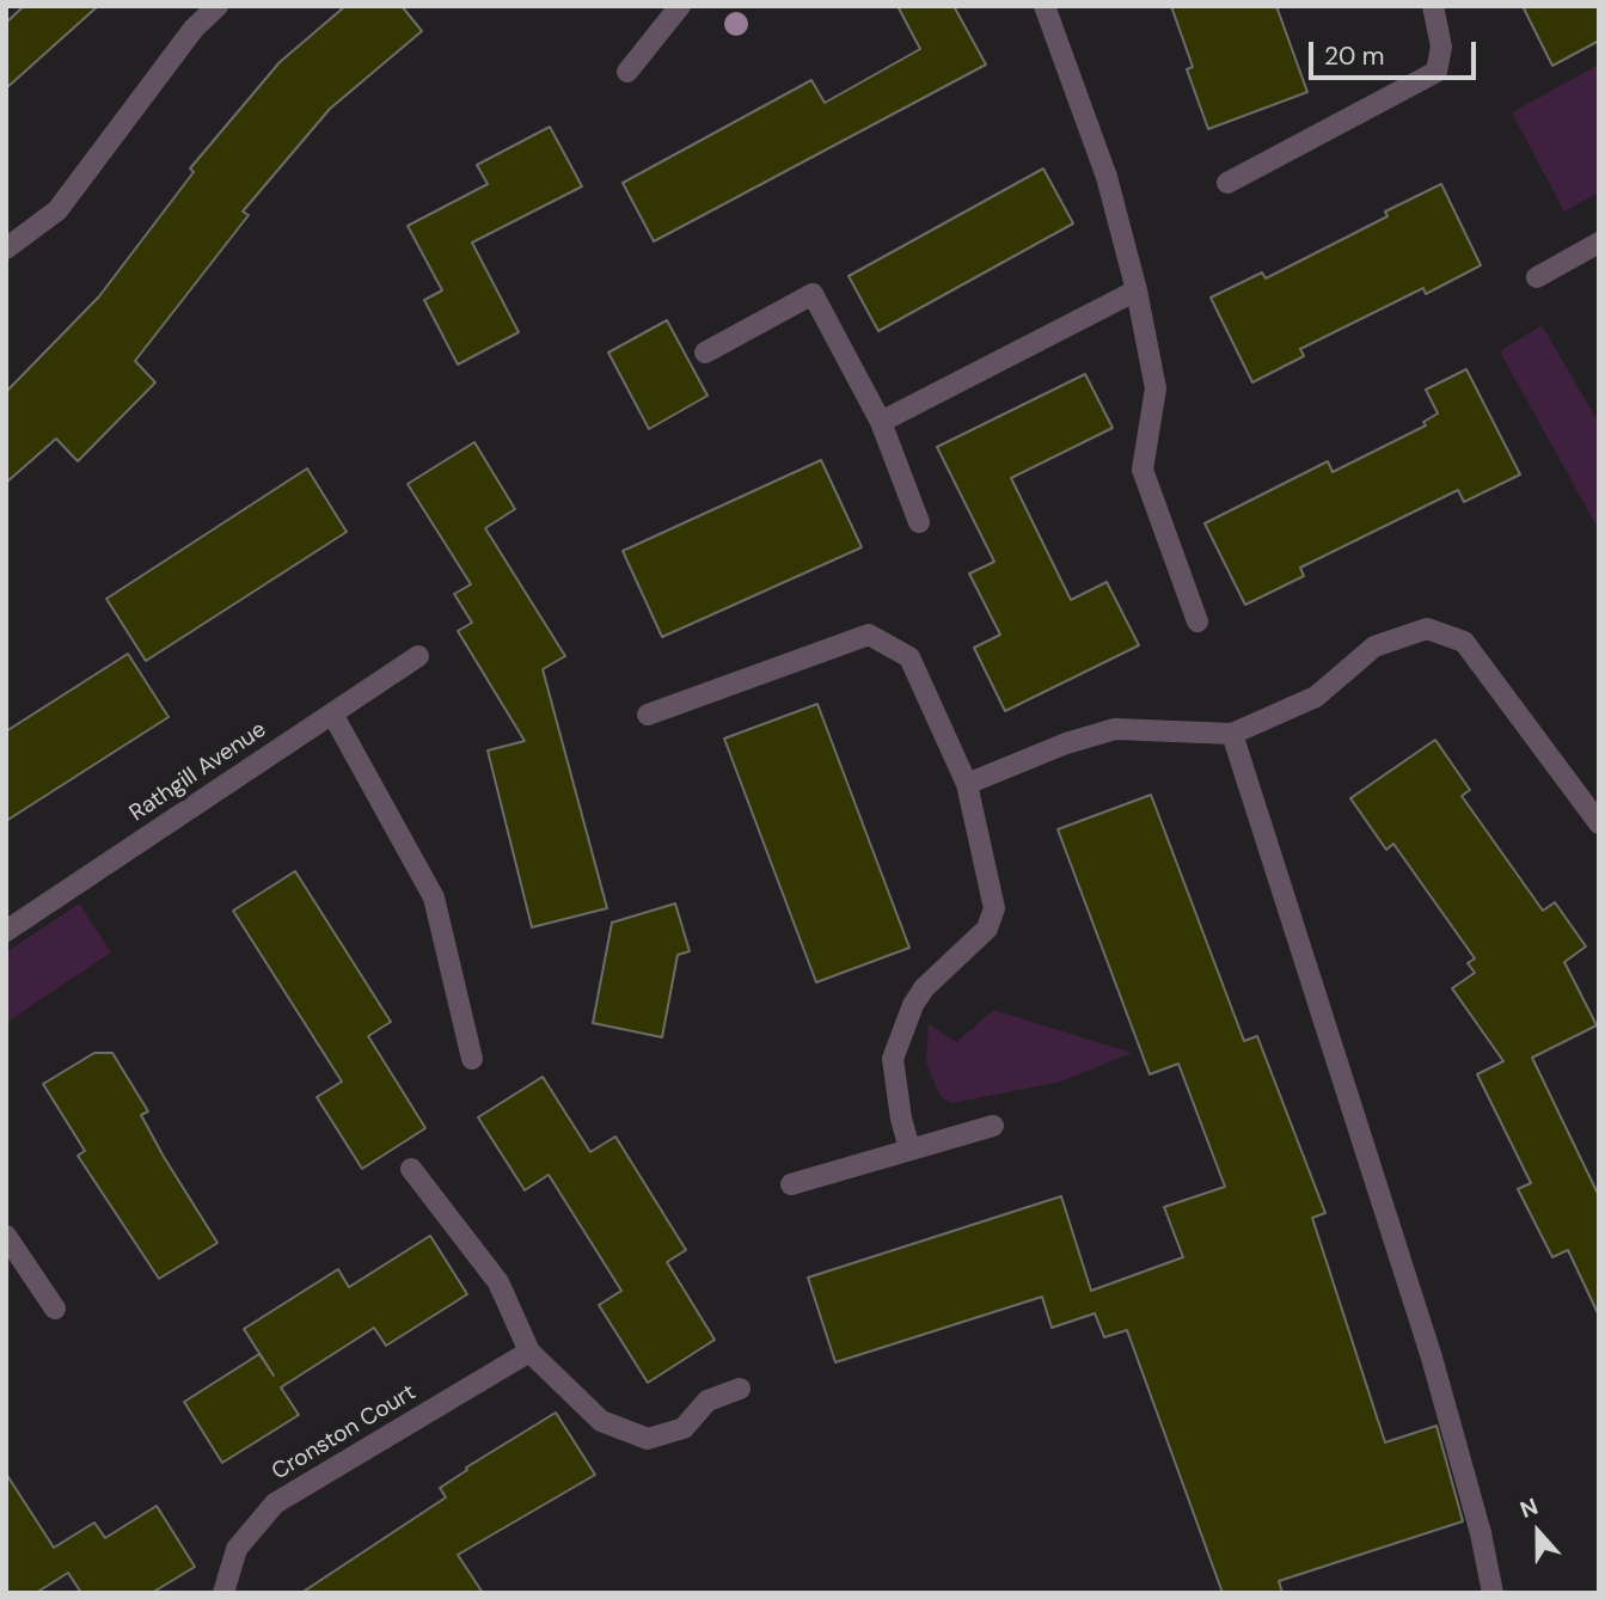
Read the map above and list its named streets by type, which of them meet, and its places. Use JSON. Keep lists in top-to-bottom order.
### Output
{
  "streets": {
    "street": ["Rathgill Avenue", "Cronston Court"]
  },
  "scale_bar": "20 m",
  "north": "top"
}
